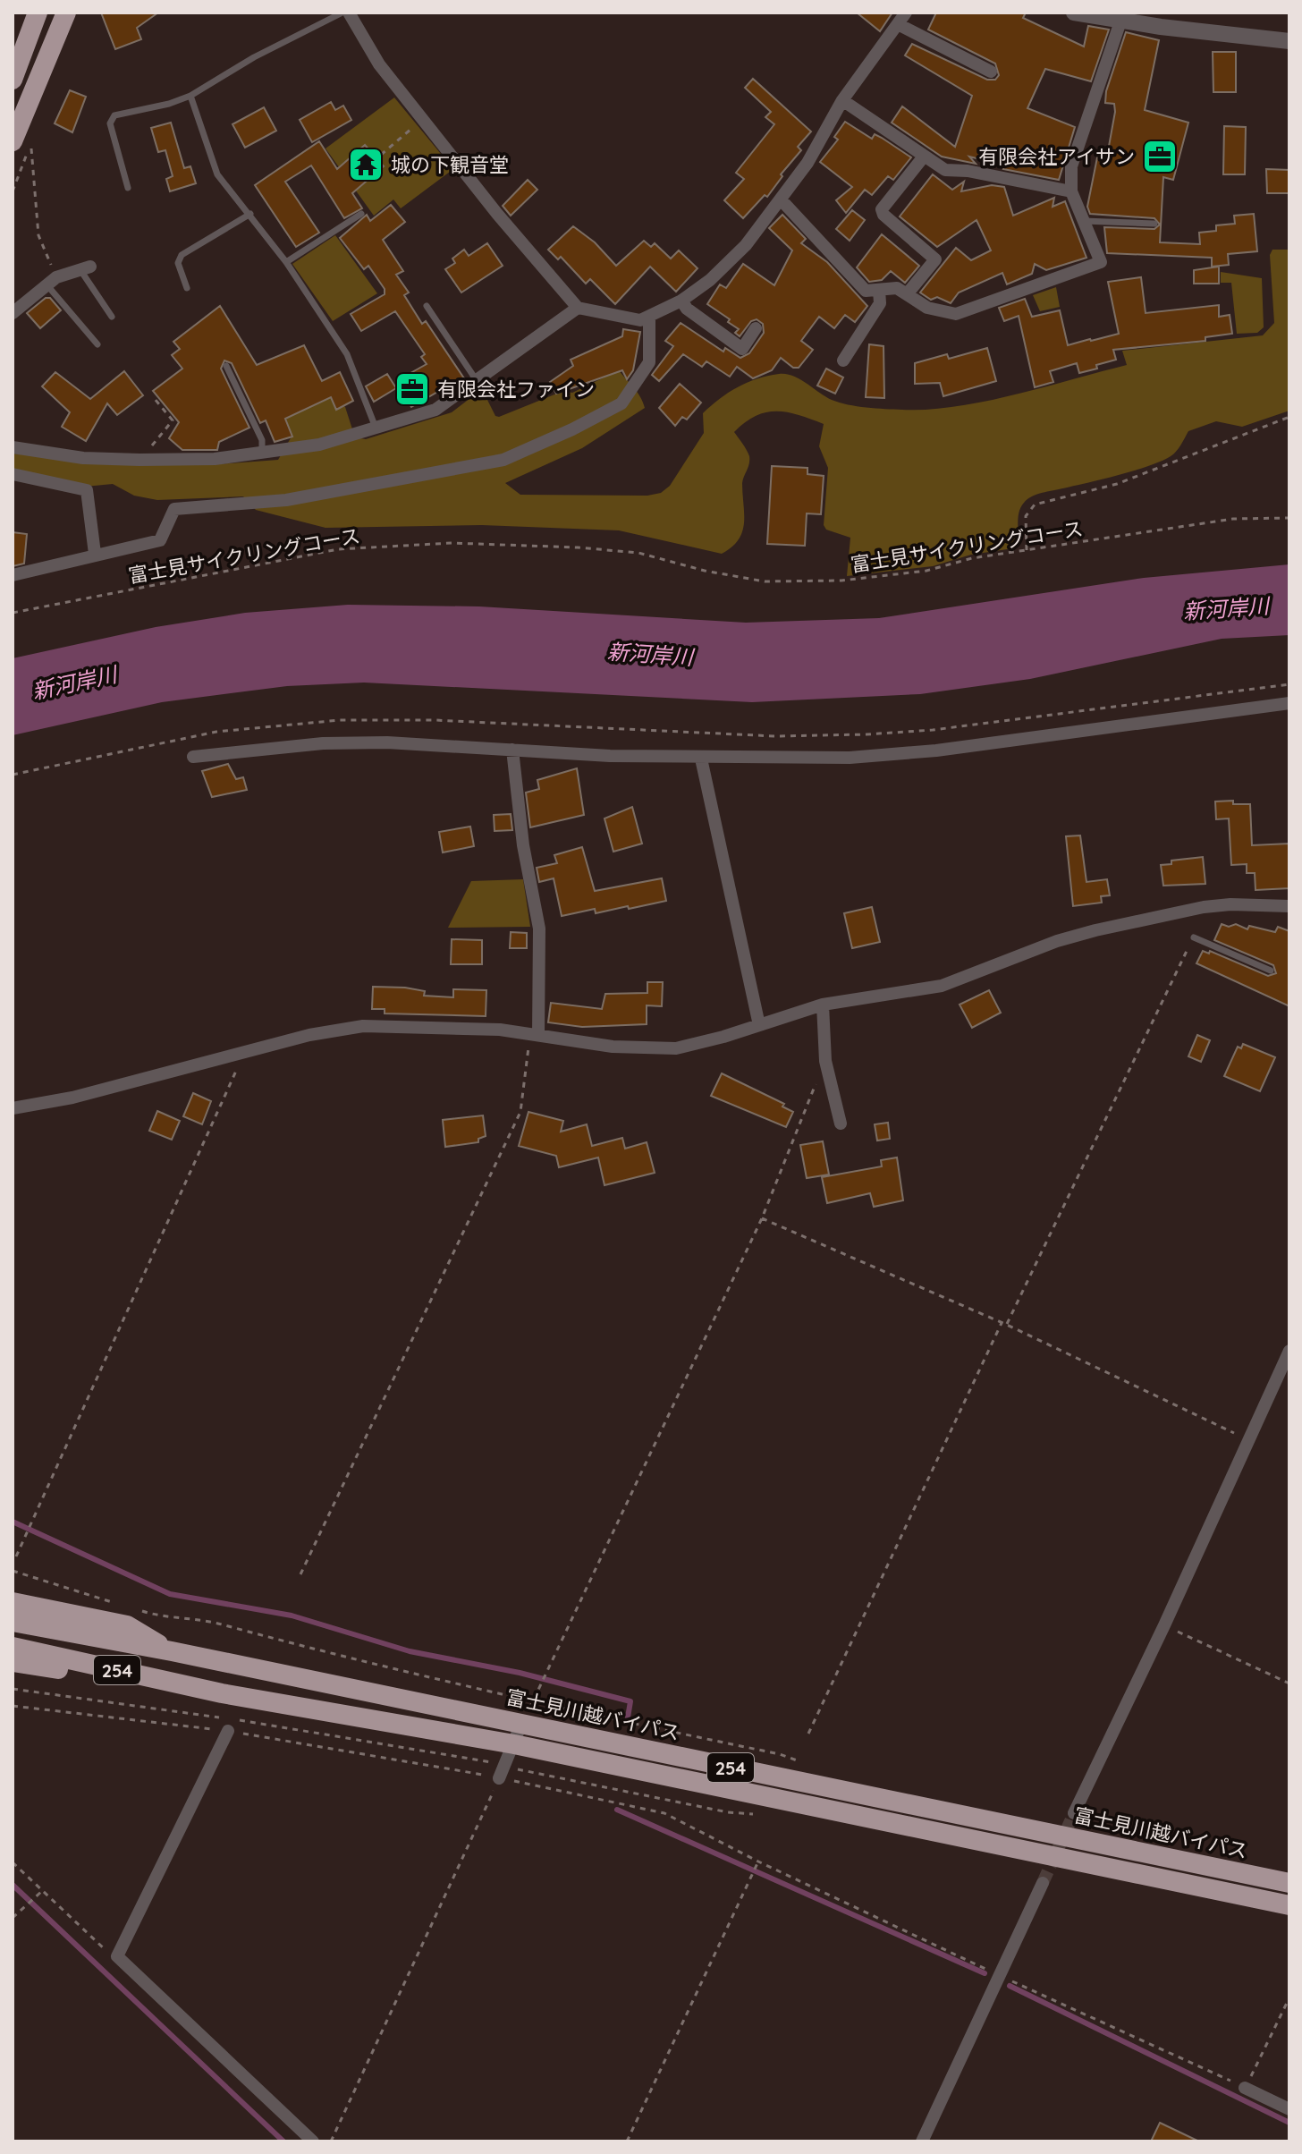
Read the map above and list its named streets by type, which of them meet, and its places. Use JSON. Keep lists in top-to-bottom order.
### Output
{
  "streets": {
    "highway": ["254", "富士見川越バイパス"],
    "path": ["富士見サイクリングコース"]
  },
  "crossings": [
    ["254", "富士見川越バイパス"]
  ],
  "water": ["新河岸川"],
  "places": {
    "office": ["有限会社アイサン", "有限会社ファイン"],
    "temple": ["城の下観音堂"]
  }
}
